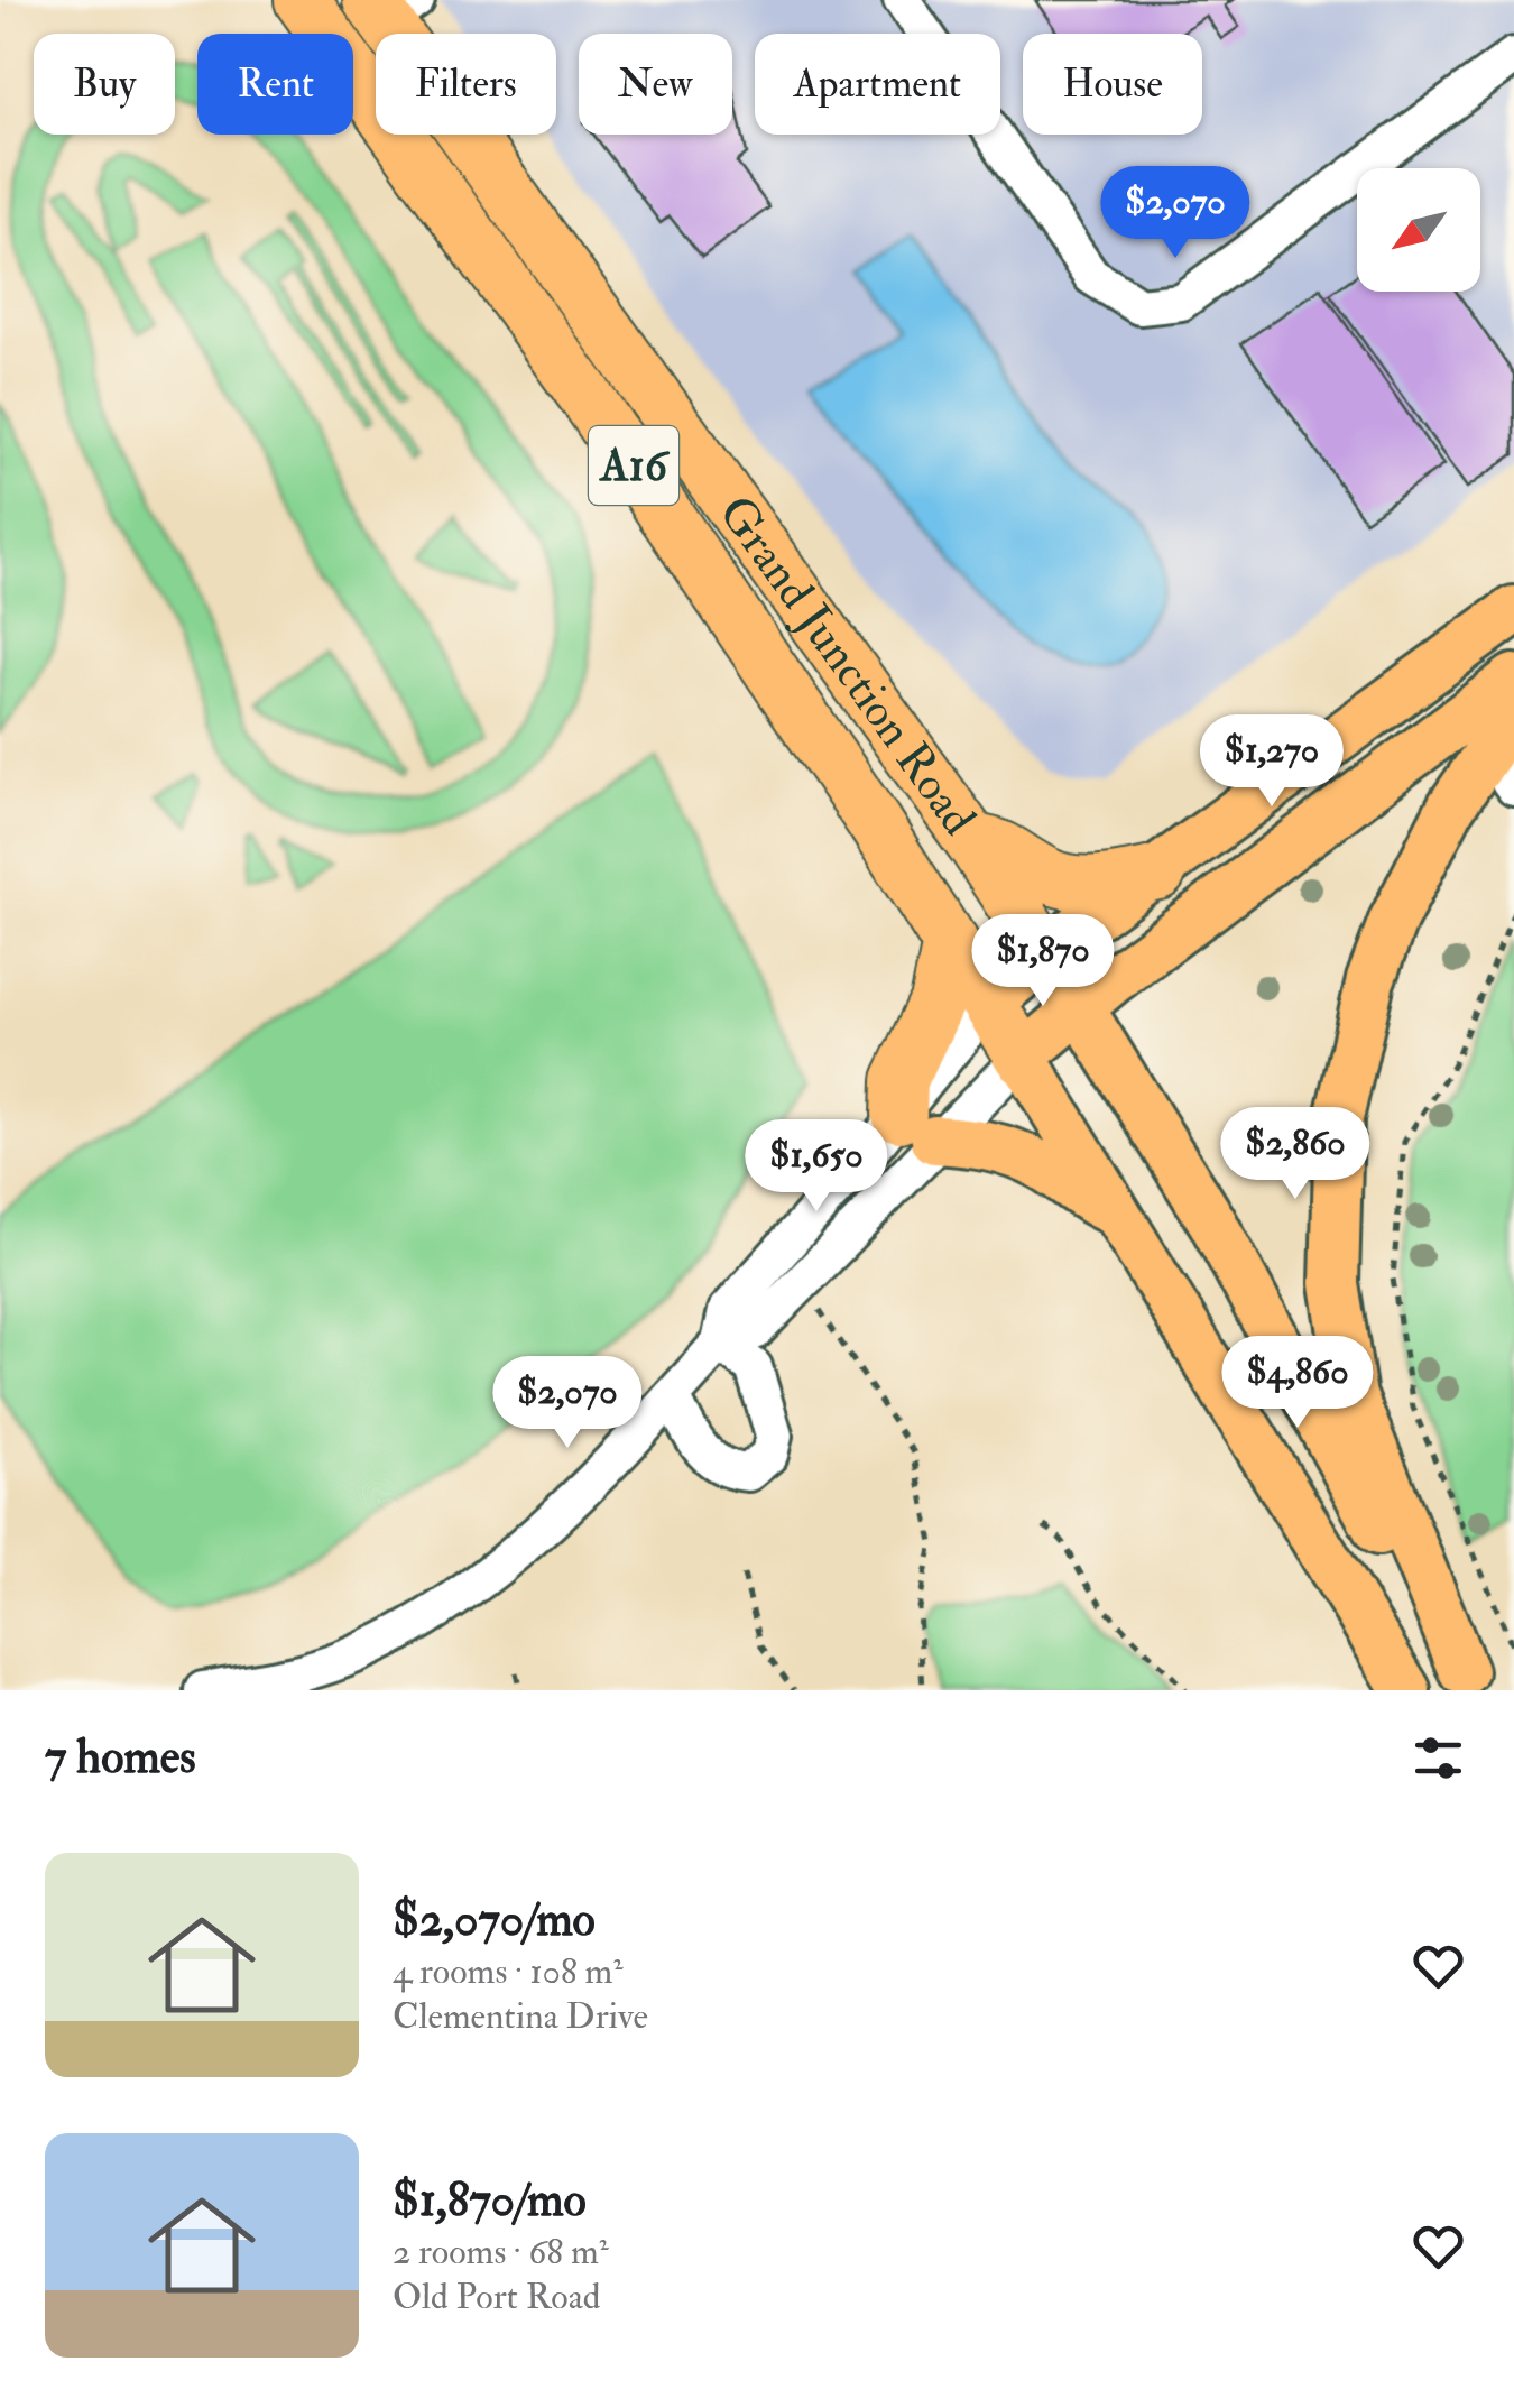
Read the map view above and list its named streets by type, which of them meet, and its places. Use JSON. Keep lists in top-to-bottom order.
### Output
{
  "streets": {
    "highway": ["A16", "Grand Junction Road"]
  },
  "crossings": [
    ["A16", "Grand Junction Road"]
  ],
  "north": "bottom left",
  "page": {
    "chip": [
      "Buy",
      "Rent",
      "Filters",
      "New",
      "Apartment",
      "House"
    ],
    "price": [
      "$2,070",
      "$1,270",
      "$1,870",
      "$2,860",
      "$1,650",
      "$4,860",
      "$2,070"
    ],
    "heading": "7 homes",
    "list": [
      {
        "name": "$2,070/mo",
        "note": "4 rooms · 108 m² · Clementina Drive"
      },
      {
        "name": "$1,870/mo",
        "note": "2 rooms · 68 m² · Old Port Road"
      }
    ]
  }
}
